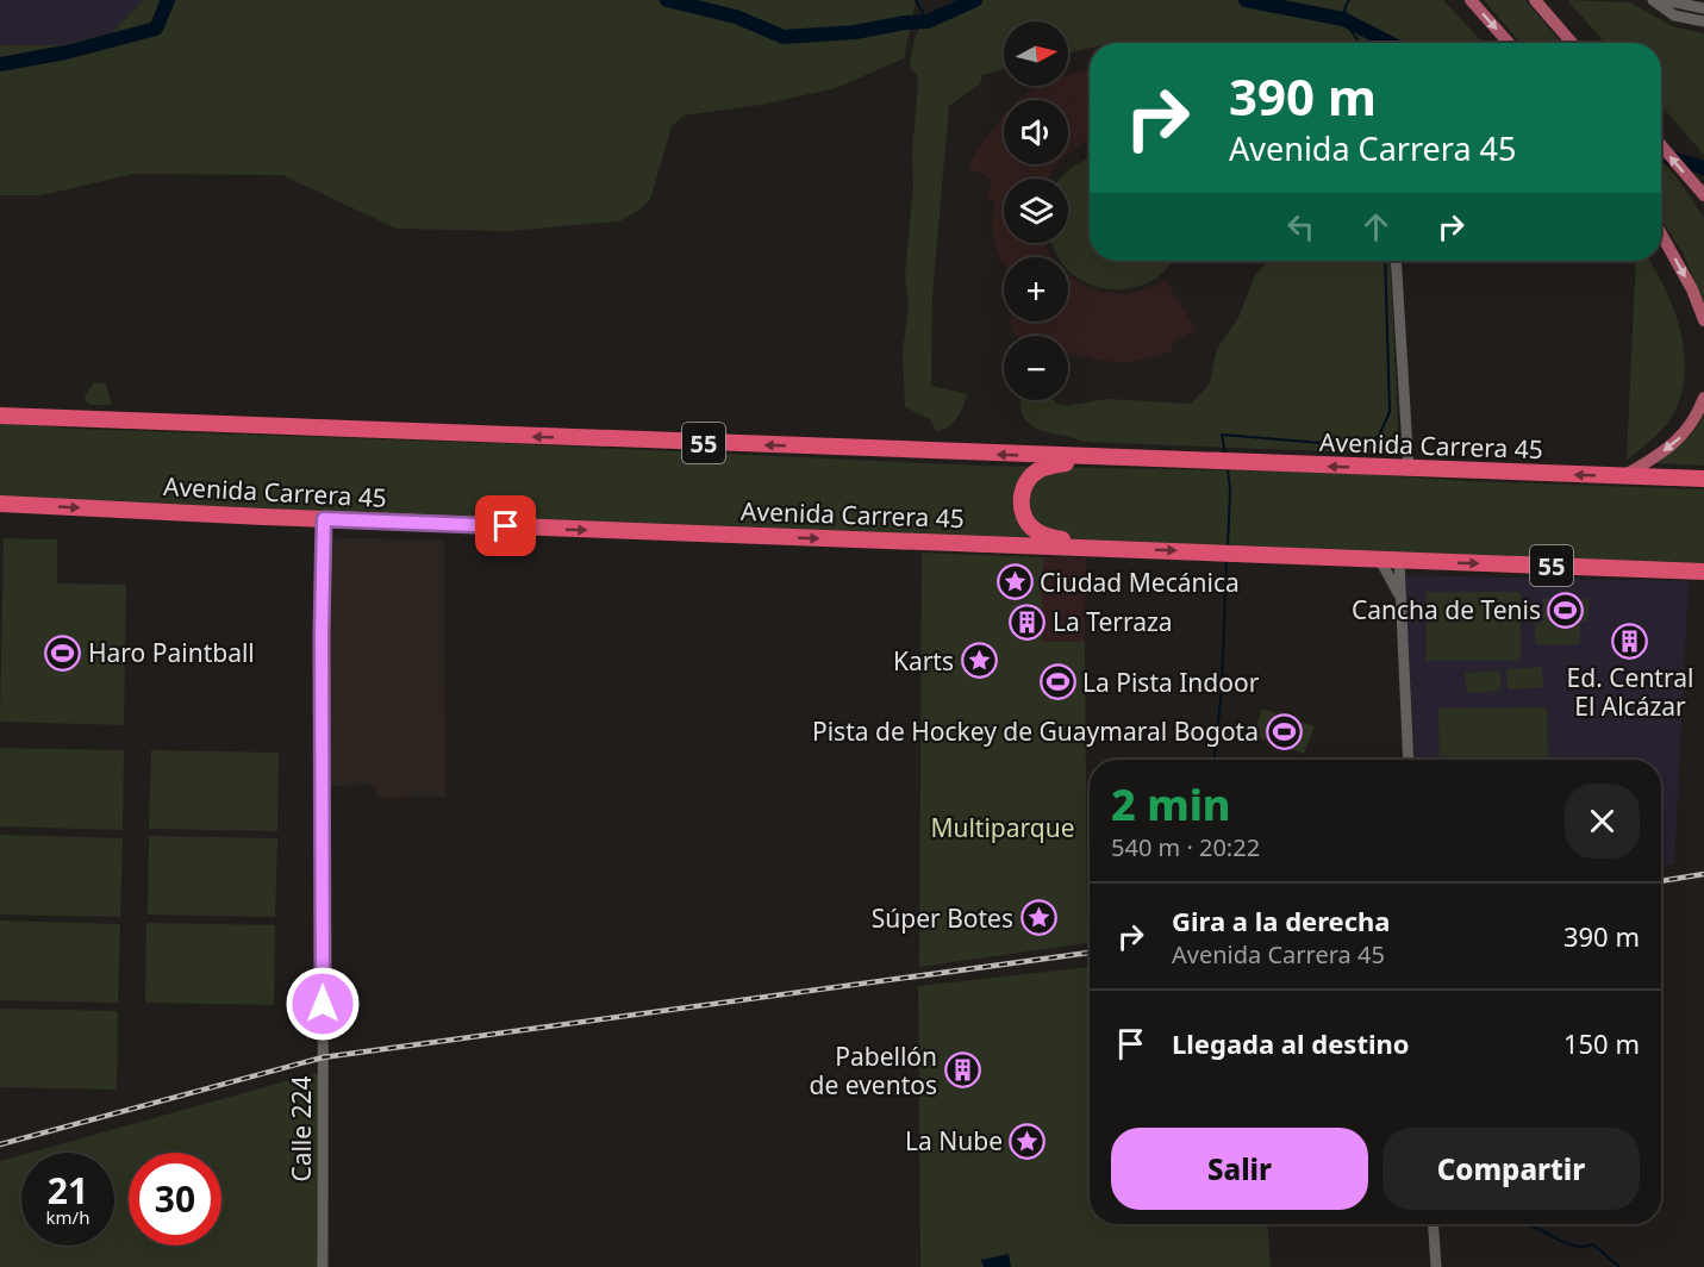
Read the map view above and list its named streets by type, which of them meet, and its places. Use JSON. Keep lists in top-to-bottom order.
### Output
{
  "streets": {
    "highway": ["55", "Avenida Carrera 45"],
    "street": ["Calle 224"]
  },
  "crossings": [
    ["Avenida Carrera 45", "Calle 224"]
  ],
  "parks": ["Multiparque"],
  "places": {
    "place": [
      "Ciudad Mecánica",
      "Karts",
      "Súper Botes",
      "La Nube"
    ],
    "sports": [
      "Cancha de Tenis",
      "Haro Paintball",
      "La Pista Indoor",
      "Pista de Hockey de Guaymaral Bogota"
    ],
    "building": ["La Terraza", "Ed. Central El Alcázar", "Pabellón de eventos"]
  },
  "north": "right",
  "page": {
    "map_buttons": ["+", "−"],
    "turn": ["390 m", "Avenida Carrera 45"],
    "heading": ["2 min", "540 m · 20:22"],
    "list": [
      {
        "name": "Gira a la derecha",
        "note": "Avenida Carrera 45",
        "value": "390 m"
      },
      {
        "name": "Llegada al destino",
        "value": "150 m"
      }
    ],
    "buttons": ["Salir", "Compartir"],
    "speed": "21 km/h",
    "limit": "30"
  }
}
